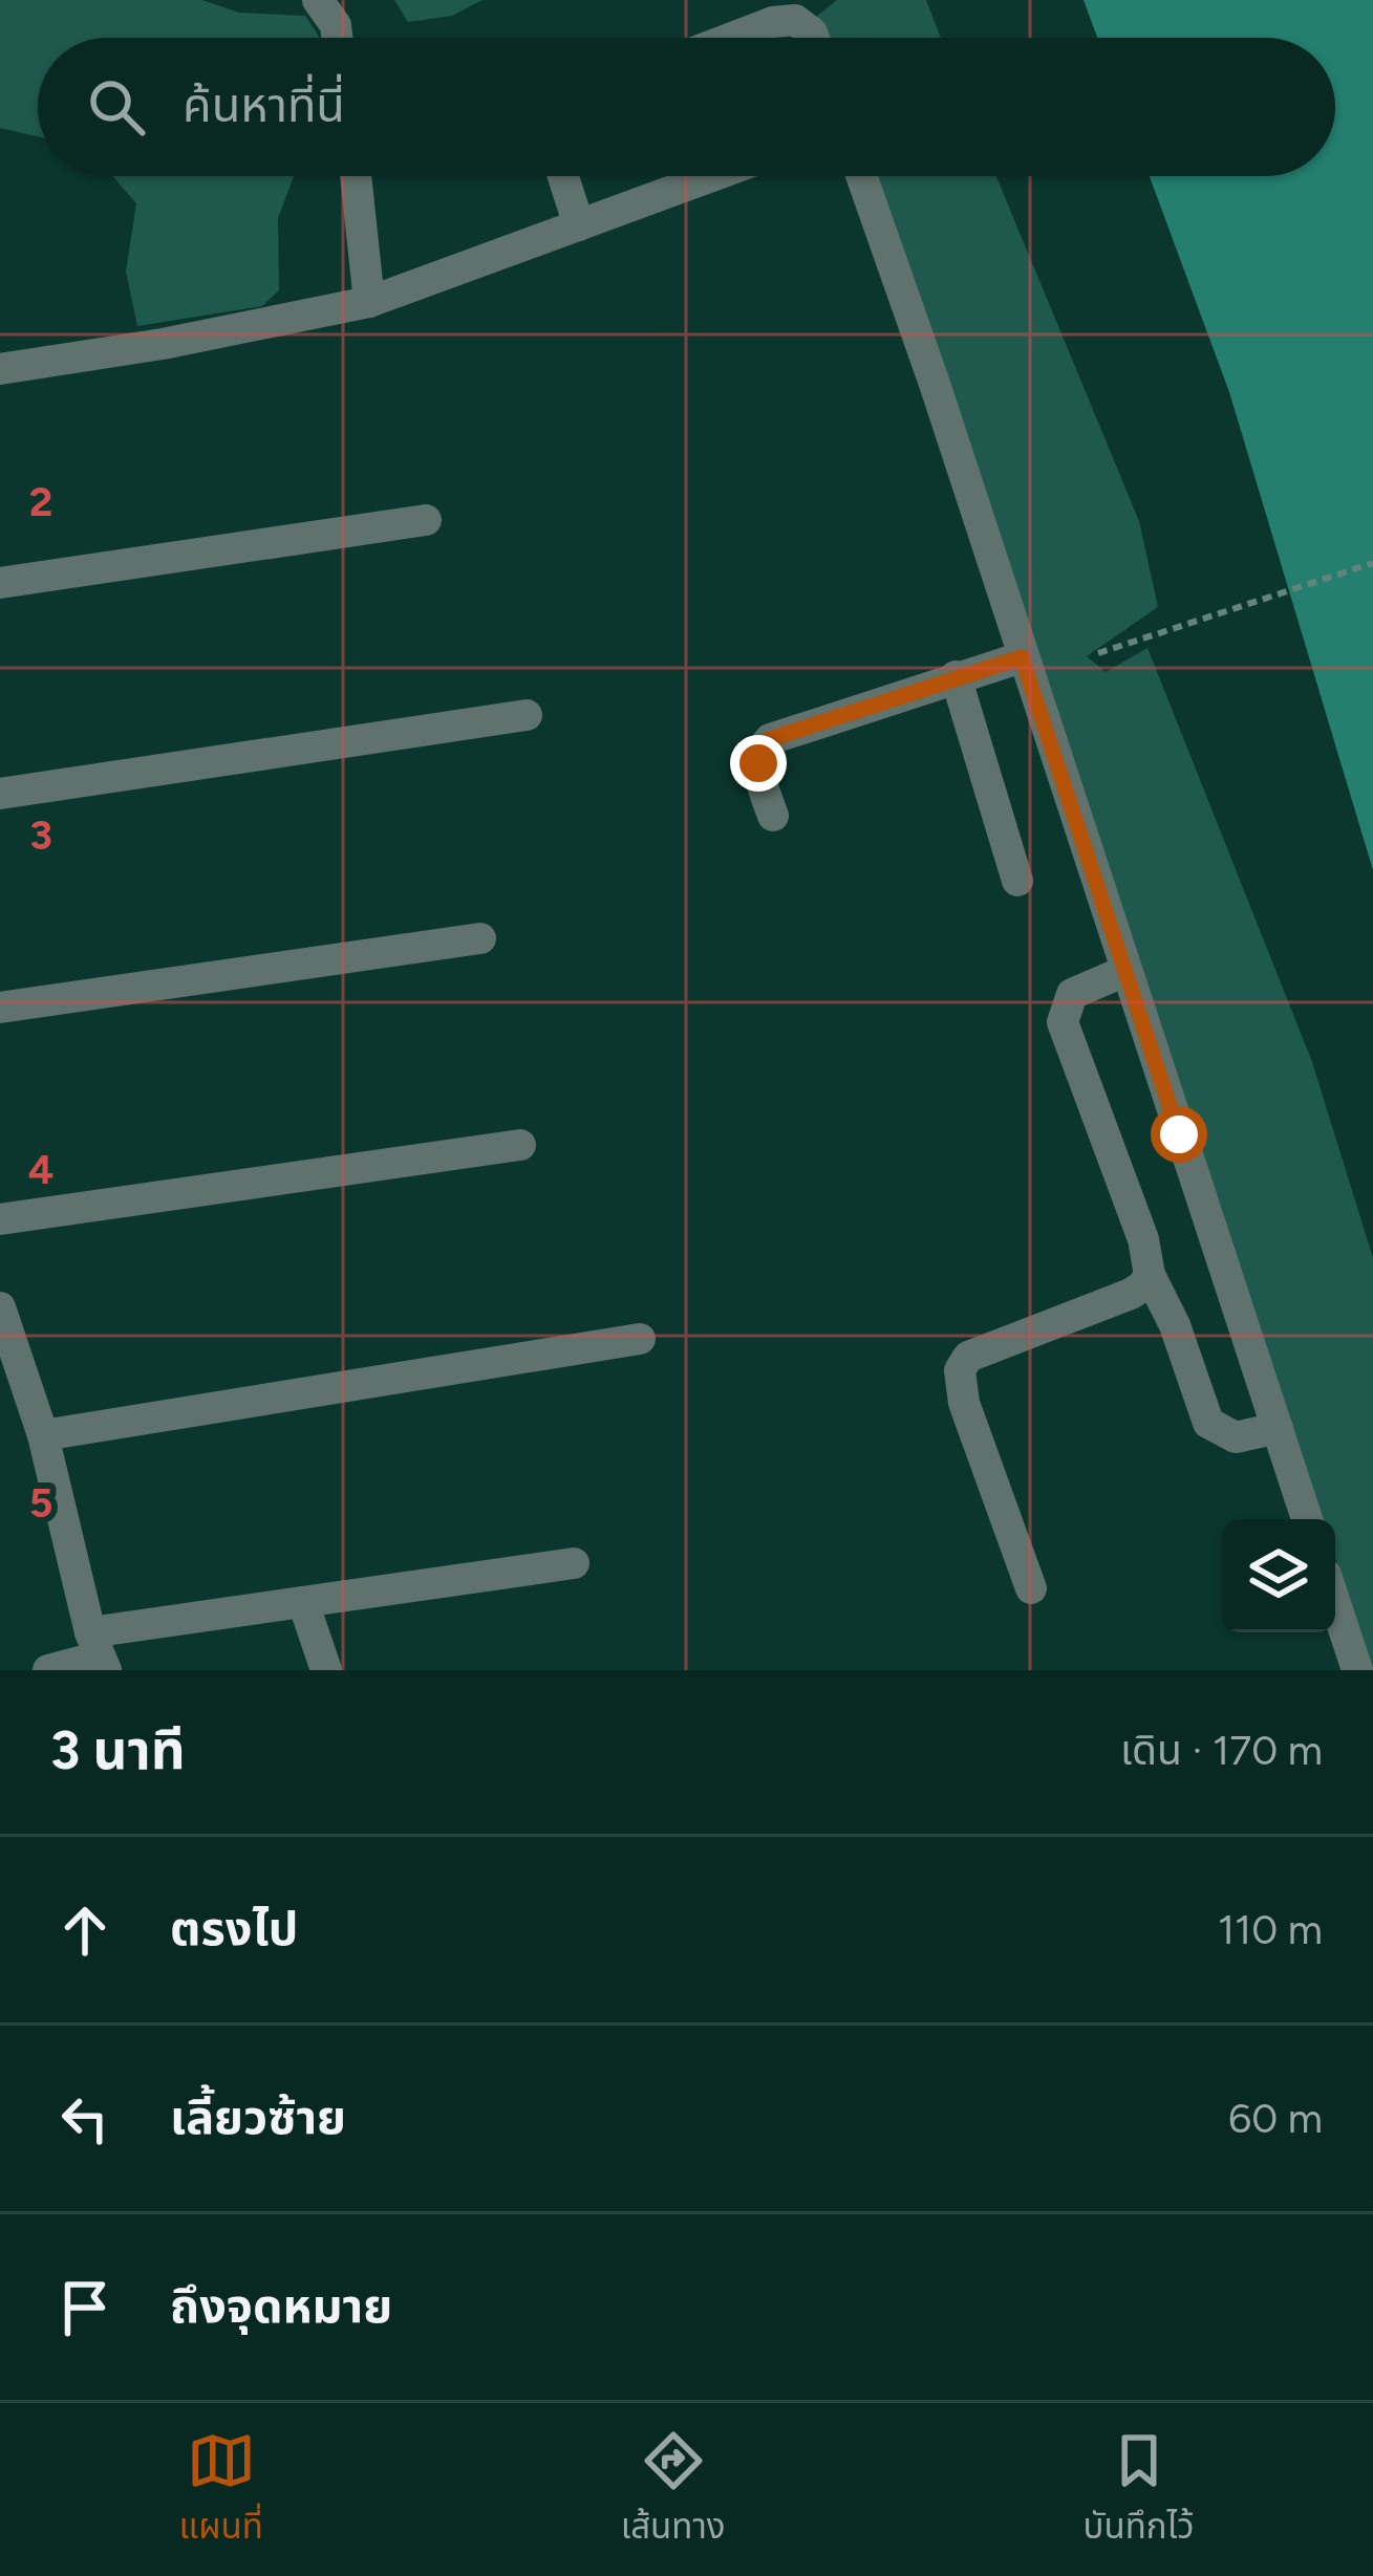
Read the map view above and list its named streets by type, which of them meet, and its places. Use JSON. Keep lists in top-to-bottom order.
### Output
{
  "page": {
    "search": "ค้นหาที่นี่",
    "heading": ["3 นาที", "เดิน · 170 m"],
    "list": [
      ["ตรงไป", "110 m"],
      ["เลี้ยวซ้าย", "60 m"],
      "ถึงจุดหมาย"
    ],
    "nav": ["แผนที่", "เส้นทาง", "บันทึกไว้"]
  },
  "grid": {
    "rows": [
      "2",
      "3",
      "4",
      "5"
    ]
  }
}
